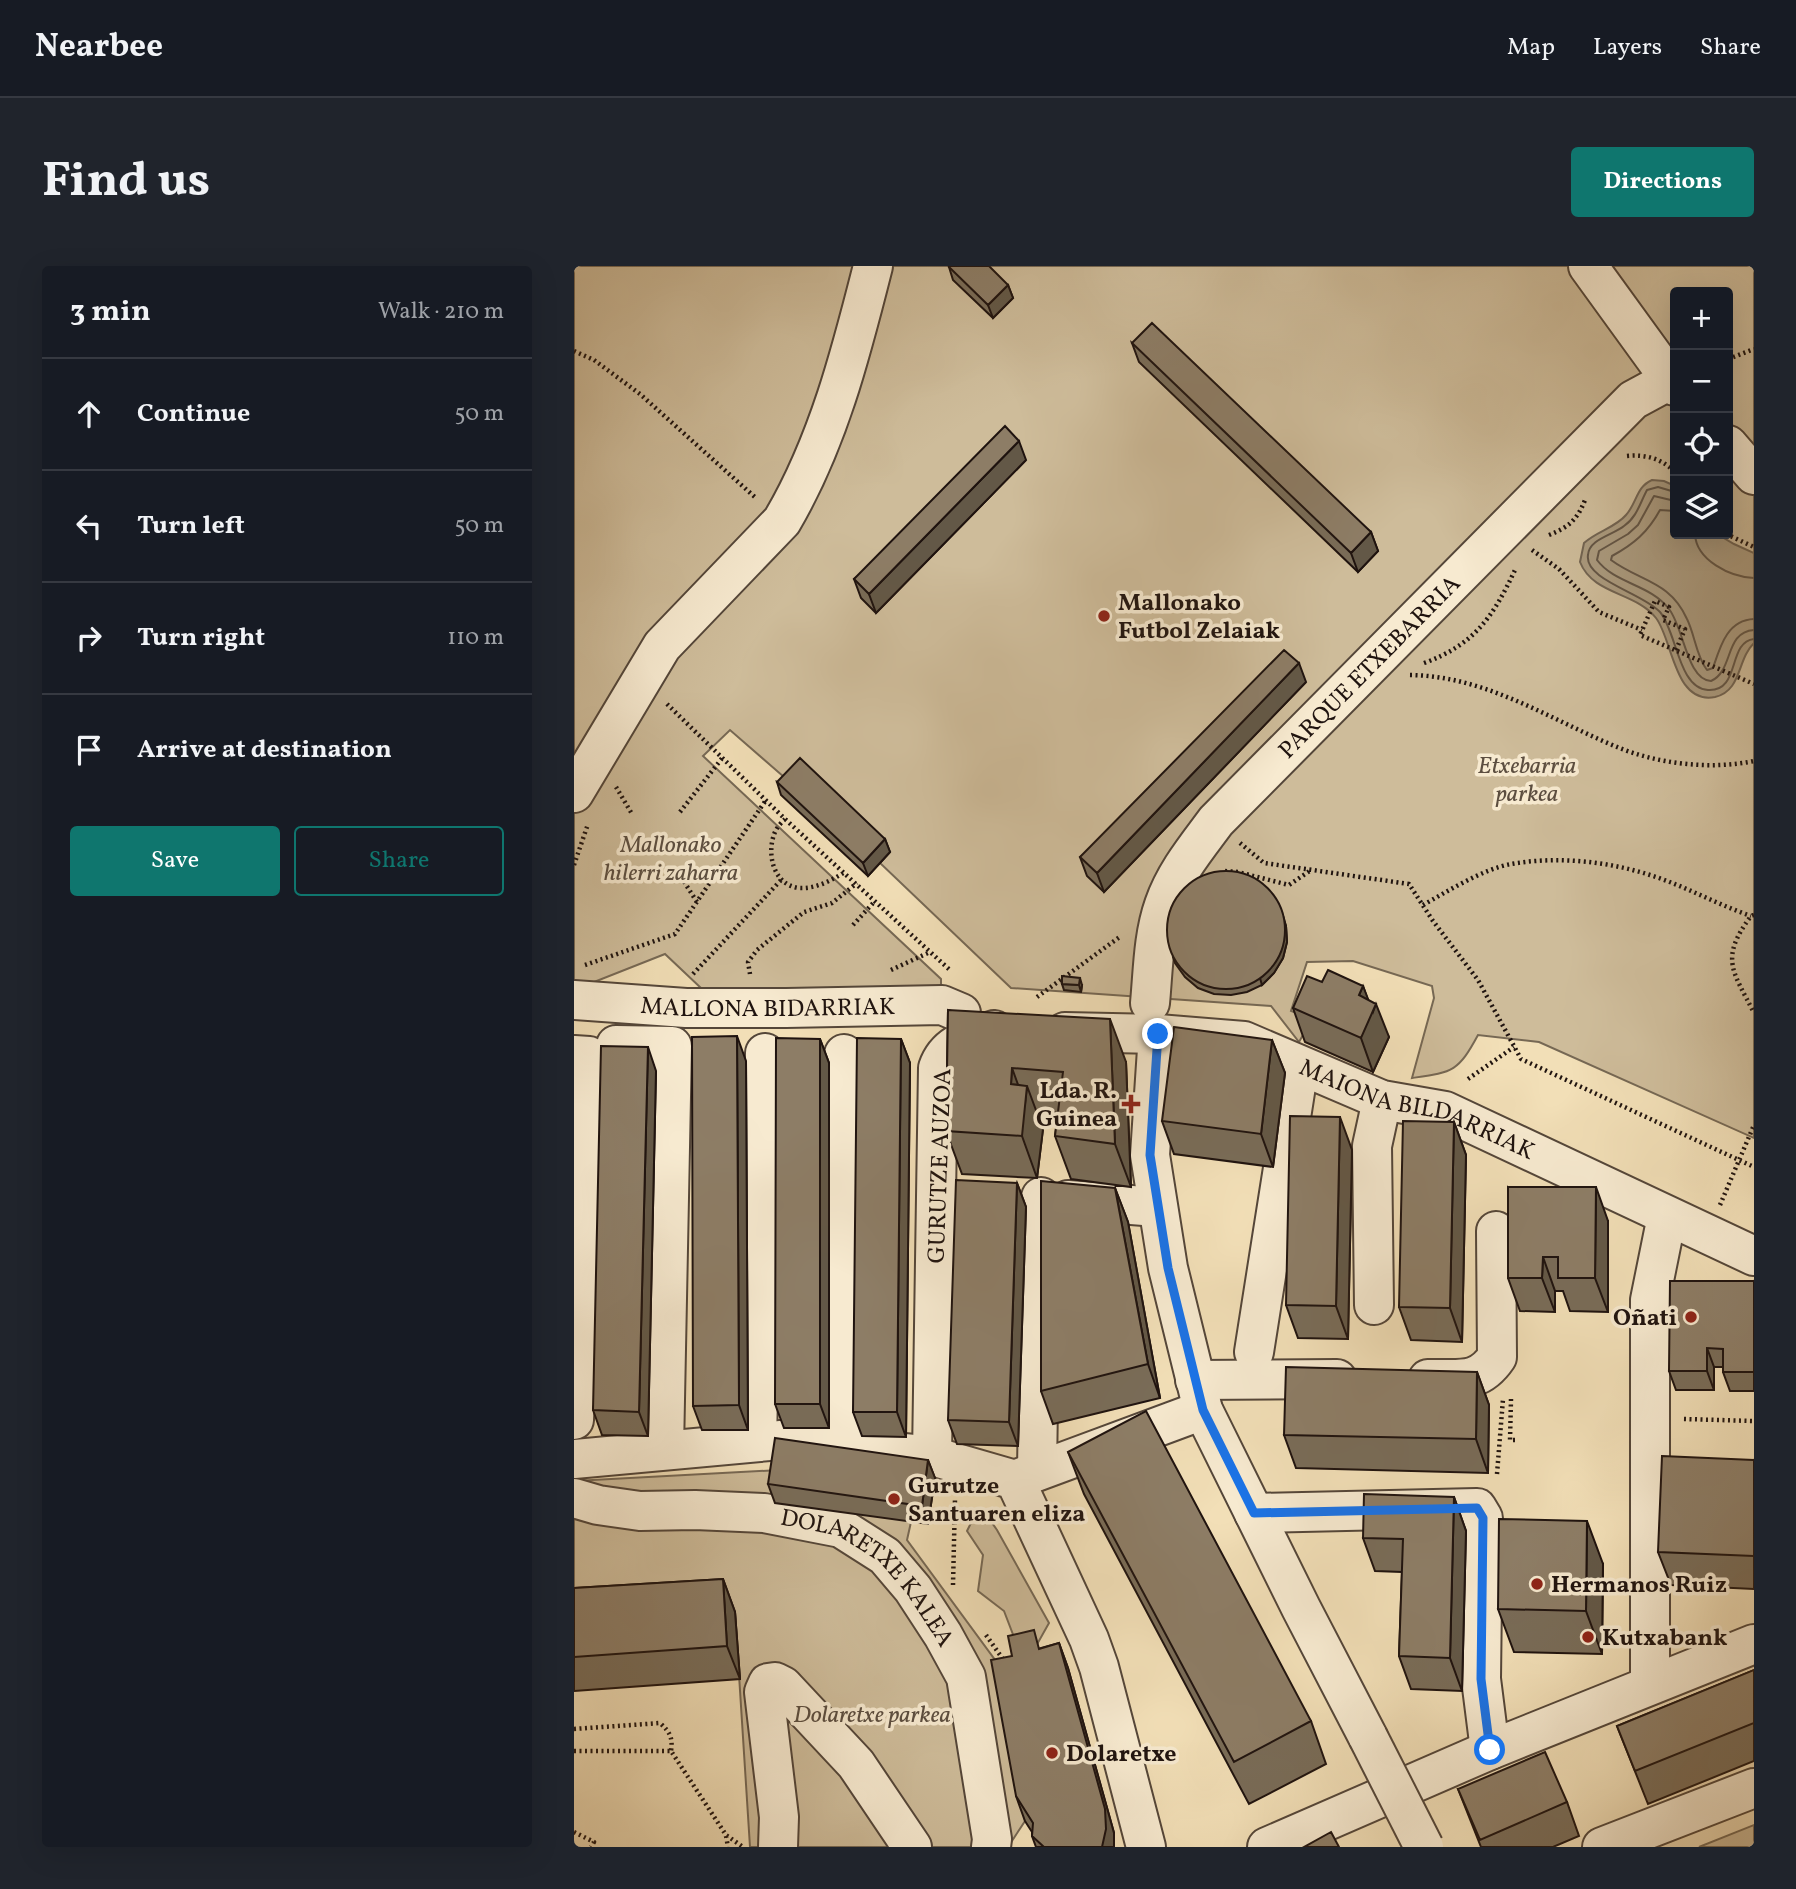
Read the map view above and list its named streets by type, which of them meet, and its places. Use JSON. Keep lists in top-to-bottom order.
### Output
{
  "streets": {
    "street": [
      "PARQUE ETXEBARRIA",
      "MALLONA BIDARRIAK",
      "MAIONA BILDARRIAK",
      "GURUTZE AUZOA",
      "DOLARETXE KALEA"
    ]
  },
  "crossings": [
    ["PARQUE ETXEBARRIA", "MAIONA BILDARRIAK"],
    ["PARQUE ETXEBARRIA", "GURUTZE AUZOA"],
    ["MAIONA BILDARRIAK", "GURUTZE AUZOA"]
  ],
  "parks": ["Etxebarria parkea", "Mallonako hilerri zaharra", "Dolaretxe parkea"],
  "places": {
    "other": [
      "Mallonako Futbol Zelaiak",
      "Oñati",
      "Gurutze Santuaren eliza",
      "Hermanos Ruiz",
      "Kutxabank",
      "Dolaretxe"
    ],
    "health": ["Lda. R. Guinea"]
  },
  "page": {
    "header": "Nearbee",
    "nav": ["Map", "Layers", "Share"],
    "buttons": [
      "Directions",
      ["Save", "Share"]
    ],
    "title": "Find us",
    "heading": ["3 min", "Walk · 210 m"],
    "map_buttons": ["+", "−"],
    "list": [
      ["Continue", "50 m"],
      ["Turn left", "50 m"],
      ["Turn right", "110 m"],
      "Arrive at destination"
    ]
  }
}
